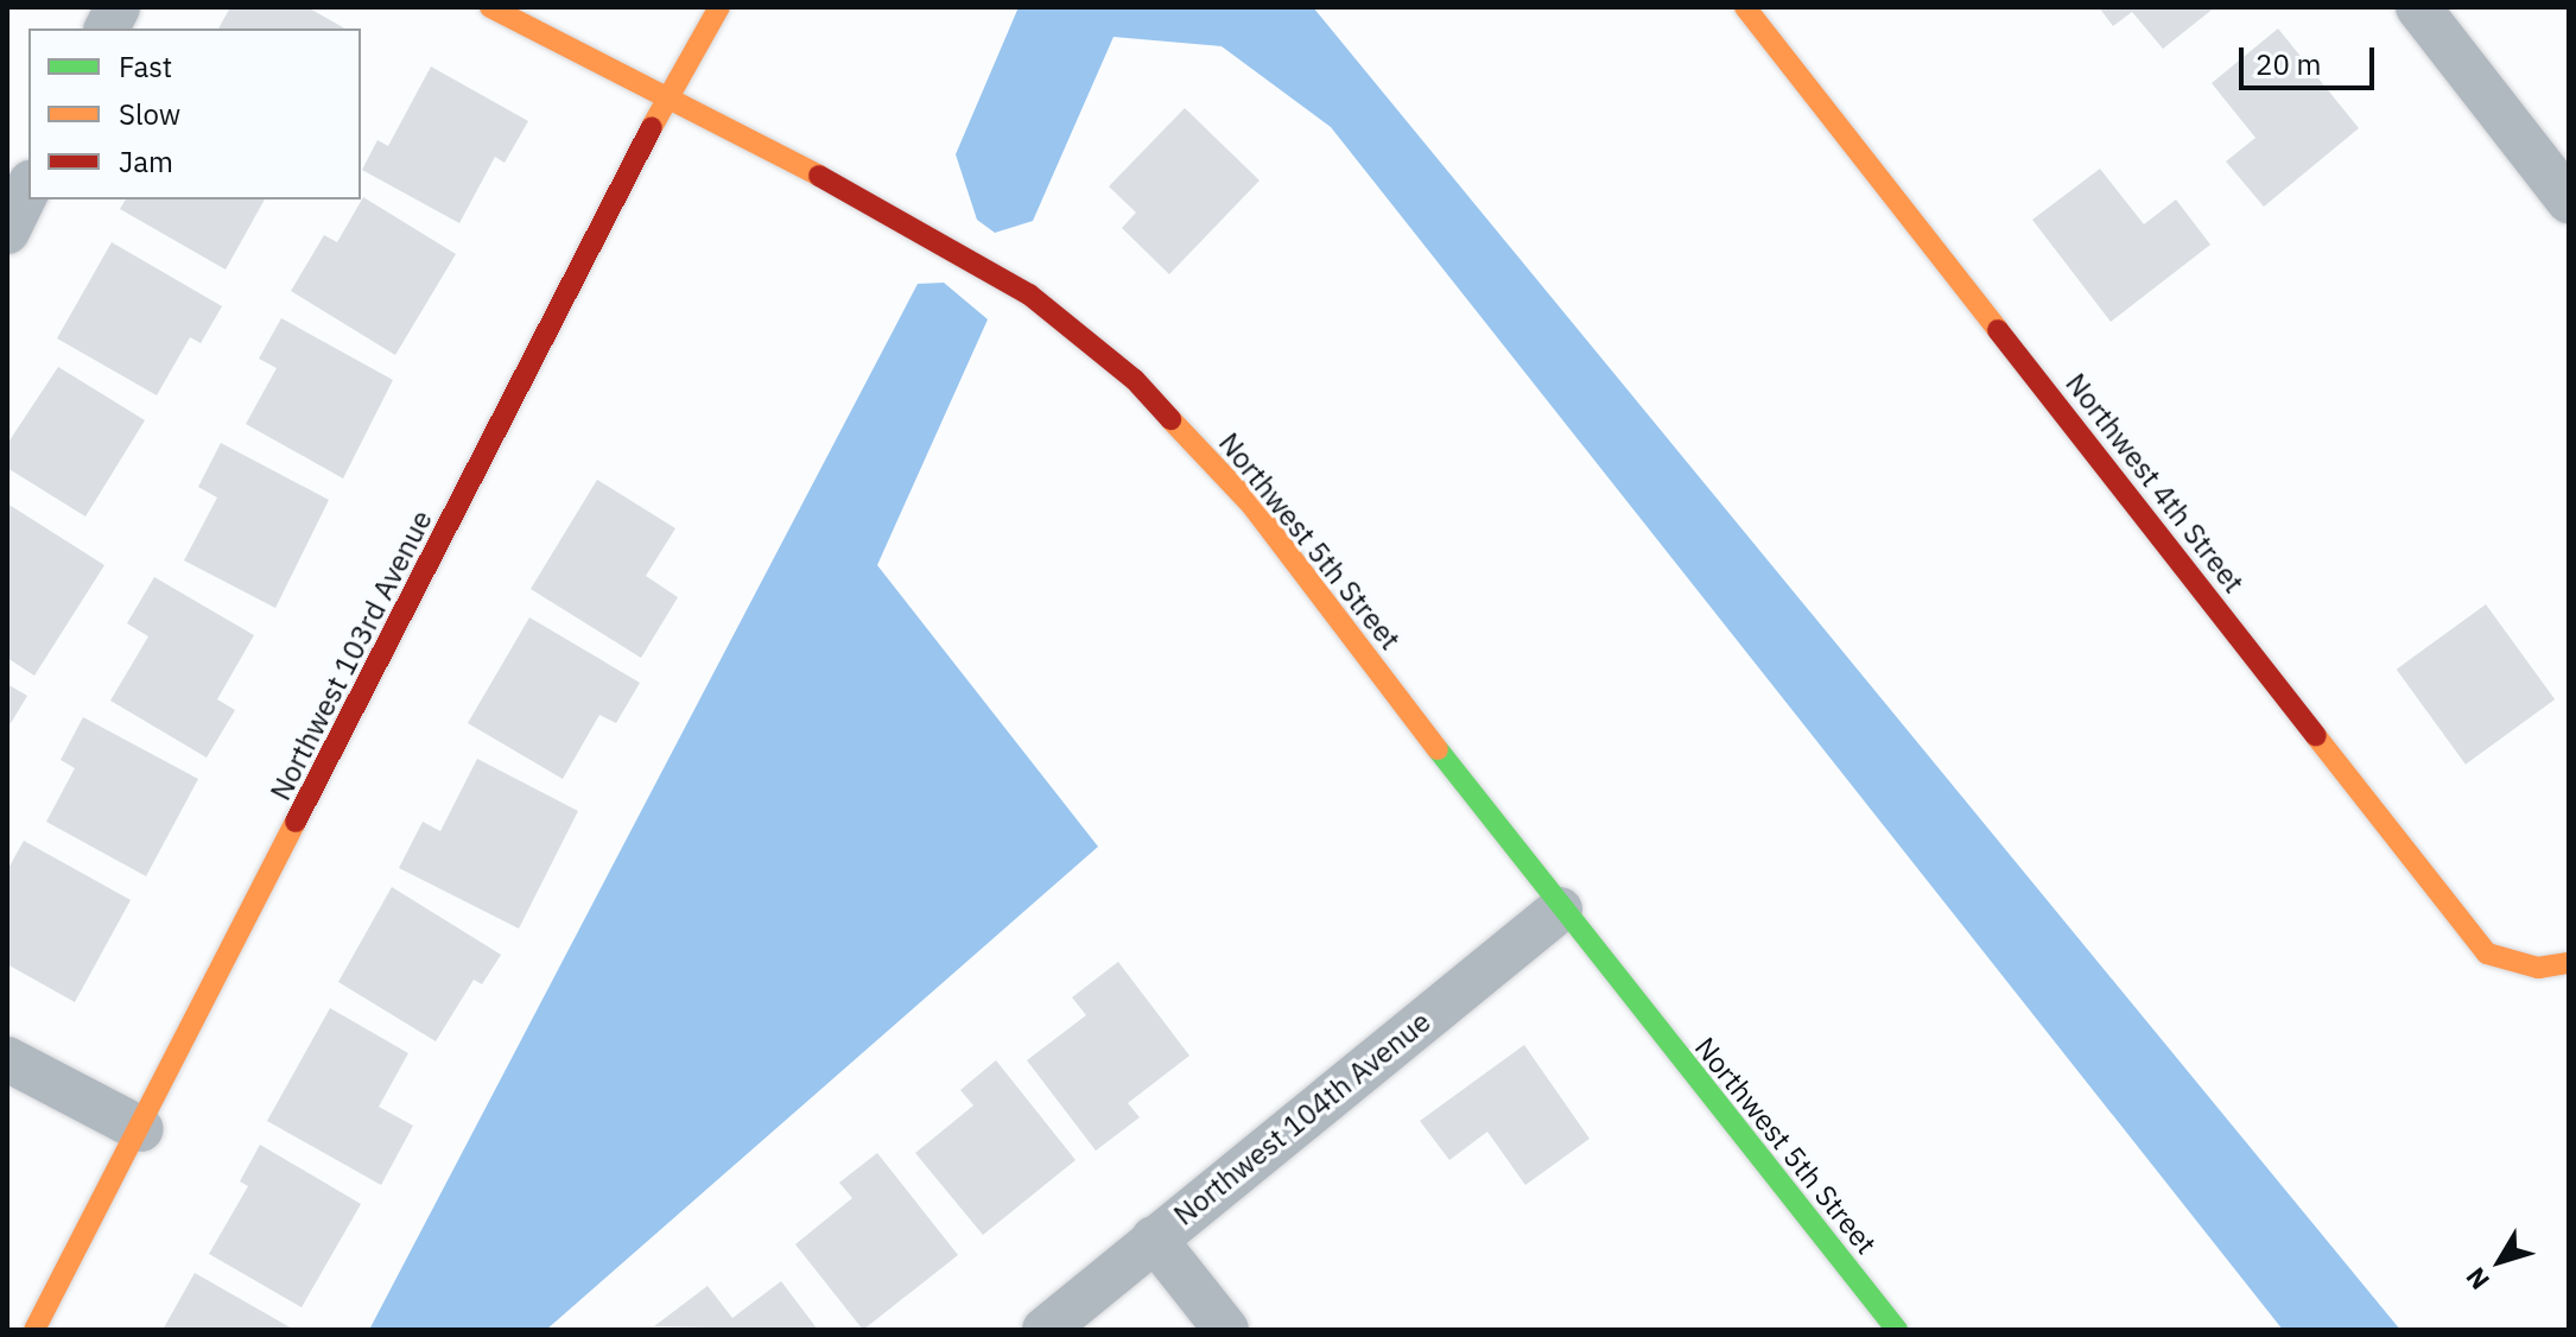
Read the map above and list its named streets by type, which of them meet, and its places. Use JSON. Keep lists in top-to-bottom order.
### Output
{
  "streets": {
    "street": [
      "Northwest 4th Street",
      "Northwest 5th Street",
      "Northwest 103rd Avenue",
      "Northwest 104th Avenue"
    ]
  },
  "crossings": [
    ["Northwest 5th Street", "Northwest 103rd Avenue"],
    ["Northwest 5th Street", "Northwest 104th Avenue"]
  ],
  "legend": ["Fast", "Slow", "Jam"],
  "scale_bar": "20 m",
  "north": "bottom left"
}
